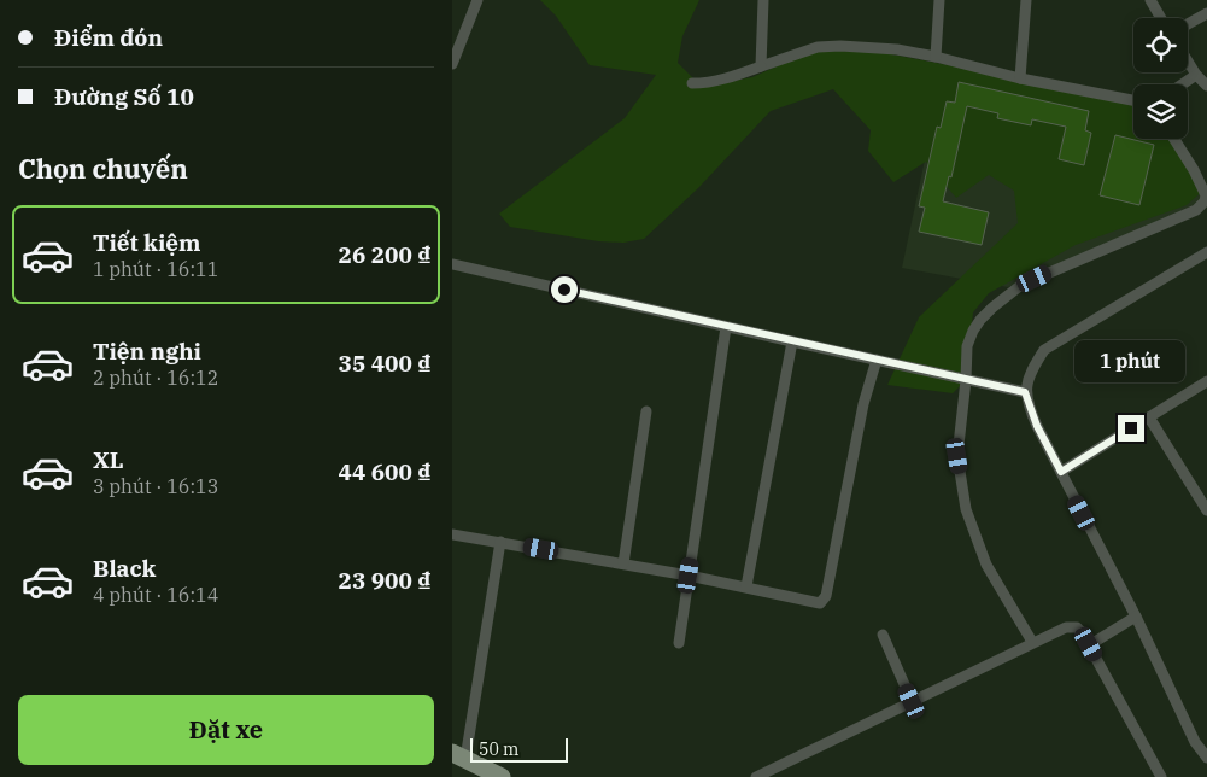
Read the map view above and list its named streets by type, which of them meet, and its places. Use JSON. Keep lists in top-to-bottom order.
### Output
{
  "scale_bar": "50 m",
  "page": {
    "banner": ["Điểm đón", "Đường Số 10"],
    "heading": "Chọn chuyến",
    "list": [
      {
        "name": "Tiết kiệm",
        "note": "1 phút · 16:11",
        "value": "26 200 ₫"
      },
      {
        "name": "Tiện nghi",
        "note": "2 phút · 16:12",
        "value": "35 400 ₫"
      },
      {
        "name": "XL",
        "note": "3 phút · 16:13",
        "value": "44 600 ₫"
      },
      {
        "name": "Black",
        "note": "4 phút · 16:14",
        "value": "23 900 ₫"
      }
    ],
    "bubble": "1 phút",
    "buttons": "Đặt xe",
    "scale": "50 m"
  }
}
